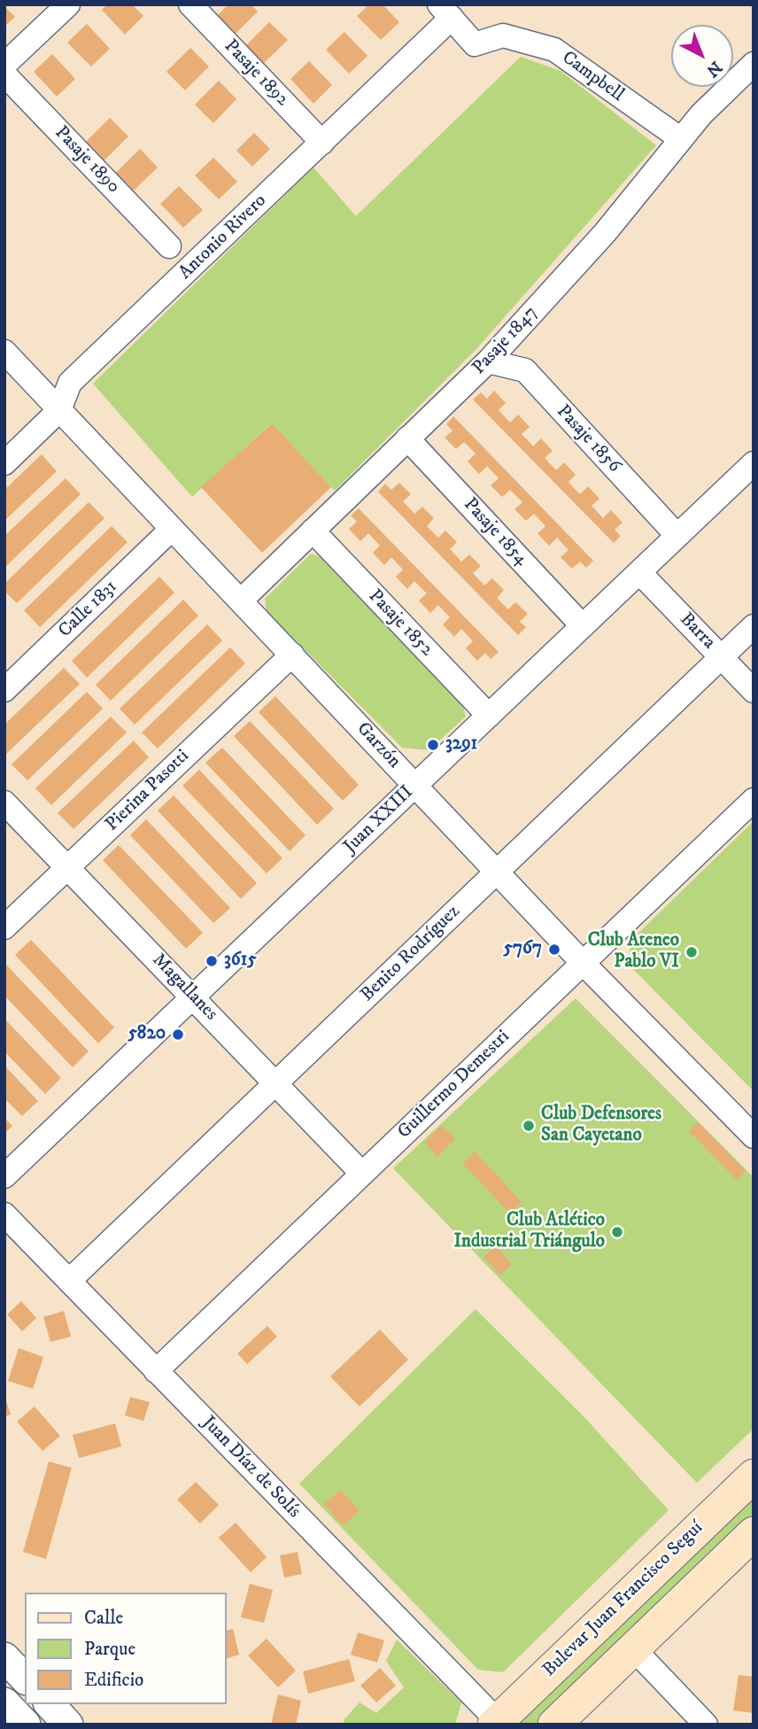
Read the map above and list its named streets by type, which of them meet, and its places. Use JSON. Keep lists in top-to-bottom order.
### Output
{
  "streets": {
    "main road": ["Bulevar Juan Francisco Seguí"],
    "street": [
      "Pasaje 1892",
      "Campbell",
      "Pasaje 1890",
      "Antonio Rivero",
      "Pasaje 1847",
      "Pasaje 1856",
      "Pasaje 1854",
      "Calle 1831",
      "Pasaje 1852",
      "Barra",
      "Garzón",
      "Pierina Pasotti",
      "Juan XXIII",
      "Benito Rodríguez",
      "Magallanes",
      "Guillermo Demestri",
      "Juan Díaz de Solís"
    ]
  },
  "crossings": [
    ["Pasaje 1892", "Antonio Rivero"],
    ["Campbell", "Antonio Rivero"],
    ["Campbell", "Pasaje 1847"],
    ["Antonio Rivero", "Garzón"],
    ["Pasaje 1847", "Pasaje 1856"],
    ["Pasaje 1847", "Pasaje 1854"],
    ["Pasaje 1847", "Pasaje 1852"],
    ["Pasaje 1847", "Garzón"],
    ["Pasaje 1856", "Juan XXIII"],
    ["Pasaje 1854", "Juan XXIII"],
    ["Calle 1831", "Garzón"],
    ["Pasaje 1852", "Juan XXIII"],
    ["Barra", "Juan XXIII"],
    ["Barra", "Benito Rodríguez"],
    ["Garzón", "Pierina Pasotti"],
    ["Garzón", "Juan XXIII"],
    ["Garzón", "Benito Rodríguez"],
    ["Garzón", "Guillermo Demestri"],
    ["Pierina Pasotti", "Magallanes"],
    ["Juan XXIII", "Magallanes"],
    ["Benito Rodríguez", "Magallanes"],
    ["Benito Rodríguez", "Juan Díaz de Solís"],
    ["Magallanes", "Guillermo Demestri"],
    ["Guillermo Demestri", "Juan Díaz de Solís"],
    ["Juan Díaz de Solís", "Bulevar Juan Francisco Seguí"]
  ],
  "places": [
    "3291",
    "5767",
    "Club Ateneo Pablo VI",
    "3615",
    "5820",
    "Club Defensores San Cayetano",
    "Club Atlético Industrial Triángulo"
  ],
  "legend": ["Calle", "Parque", "Edificio"],
  "north": "bottom right"
}
